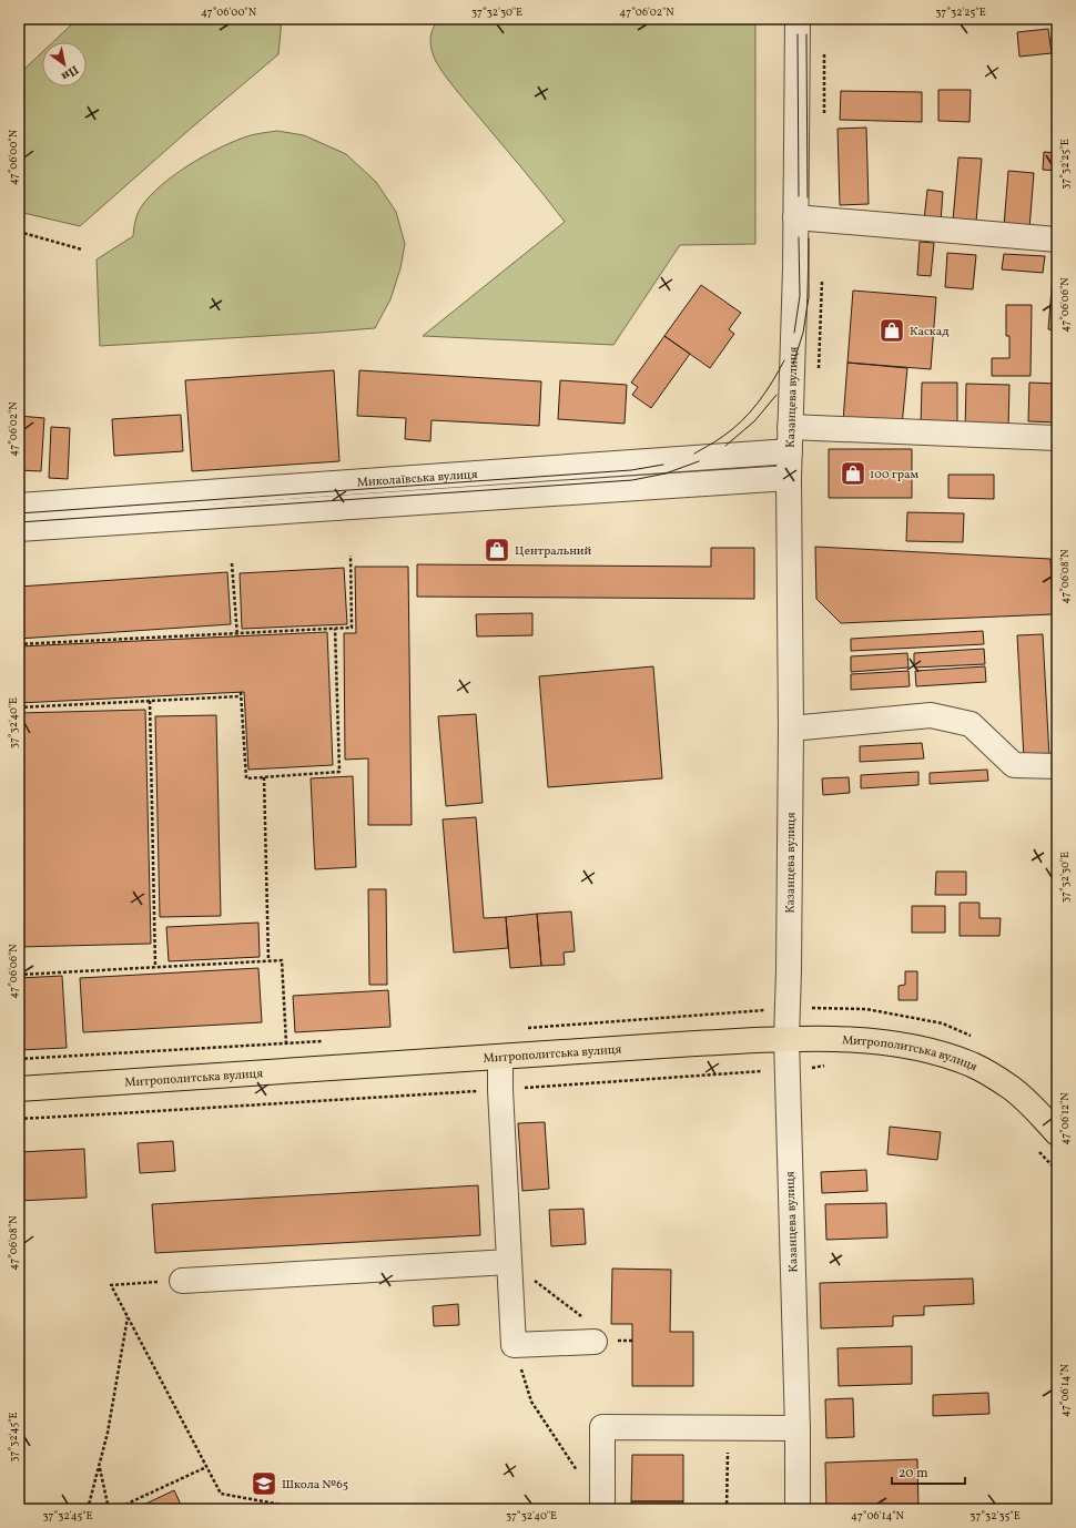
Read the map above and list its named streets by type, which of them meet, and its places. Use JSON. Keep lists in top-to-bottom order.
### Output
{
  "streets": {
    "main road": ["Митрополитська вулиця"],
    "street": ["Казанцева вулиця", "Миколаївська вулиця"]
  },
  "crossings": [
    ["Казанцева вулиця", "Миколаївська вулиця"],
    ["Казанцева вулиця", "Митрополитська вулиця"]
  ],
  "places": {
    "shop": ["Каскад", "100 грам", "Центральний"],
    "school or university": ["Школа №65"]
  },
  "scale_bar": "20 m",
  "north": "bottom right",
  "coordinates": [
    "47°06'00\"N",
    "37°32'30\"E",
    "47°06'02\"N",
    "37°32'25\"E",
    "47°06'06\"N",
    "47°06'08\"N",
    "37°32'40\"E",
    "47°06'12\"N",
    "47°06'14\"N",
    "37°32'45\"E",
    "37°32'35\"E"
  ]
}
